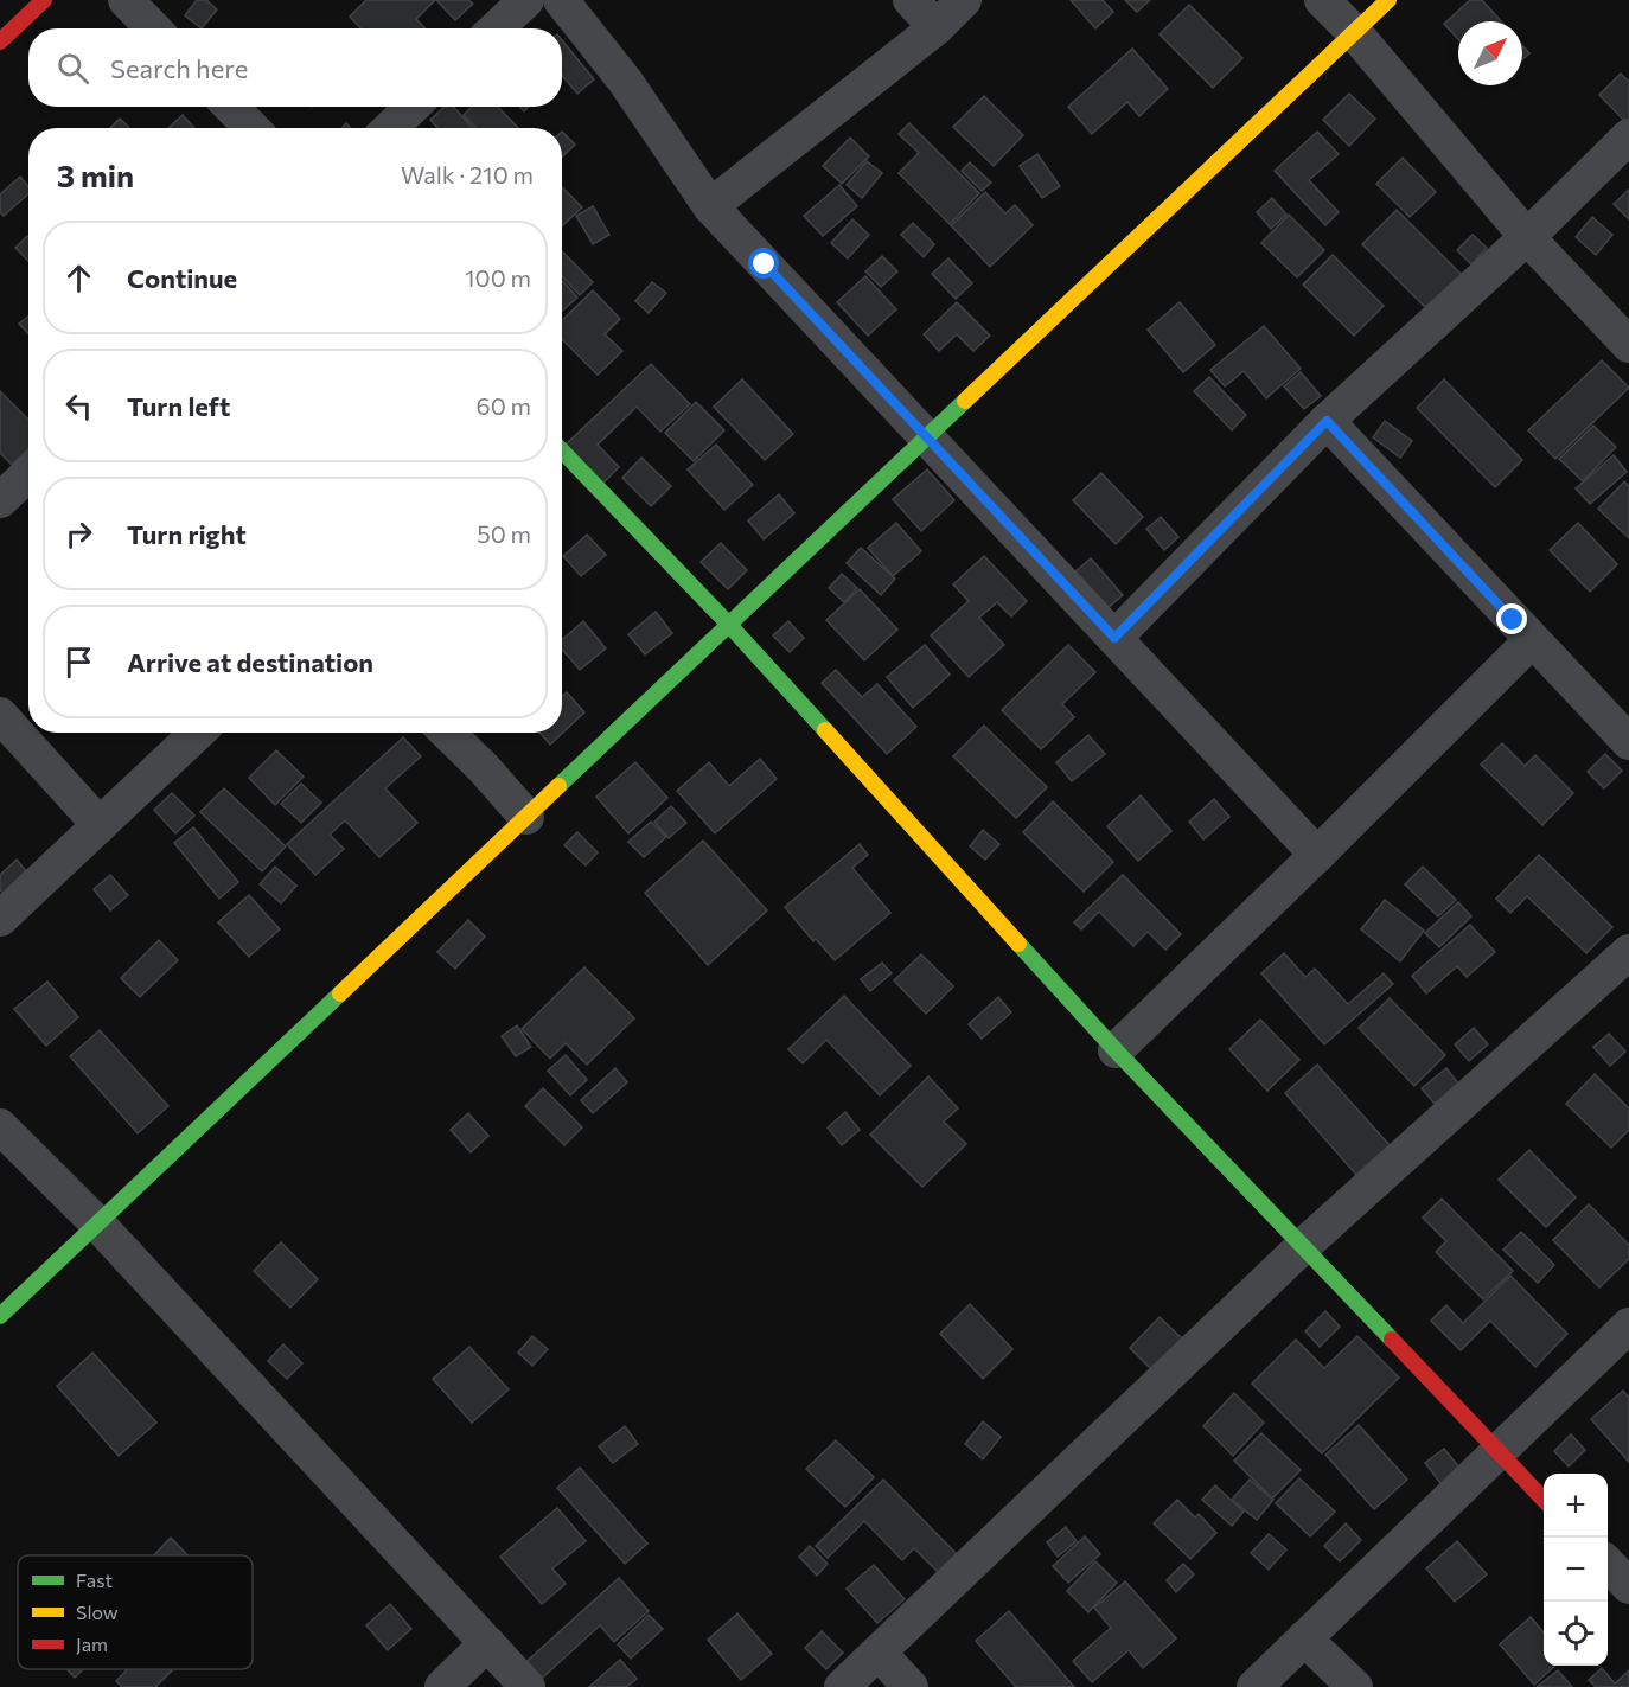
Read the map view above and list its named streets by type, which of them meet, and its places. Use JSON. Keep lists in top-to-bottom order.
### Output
{
  "legend": ["Fast", "Slow", "Jam"],
  "north": "top right",
  "page": {
    "search": "Search here",
    "heading": ["3 min", "Walk · 210 m"],
    "list": [
      ["Continue", "100 m"],
      ["Turn left", "60 m"],
      ["Turn right", "50 m"],
      "Arrive at destination"
    ],
    "map_buttons": ["+", "−"]
  }
}
